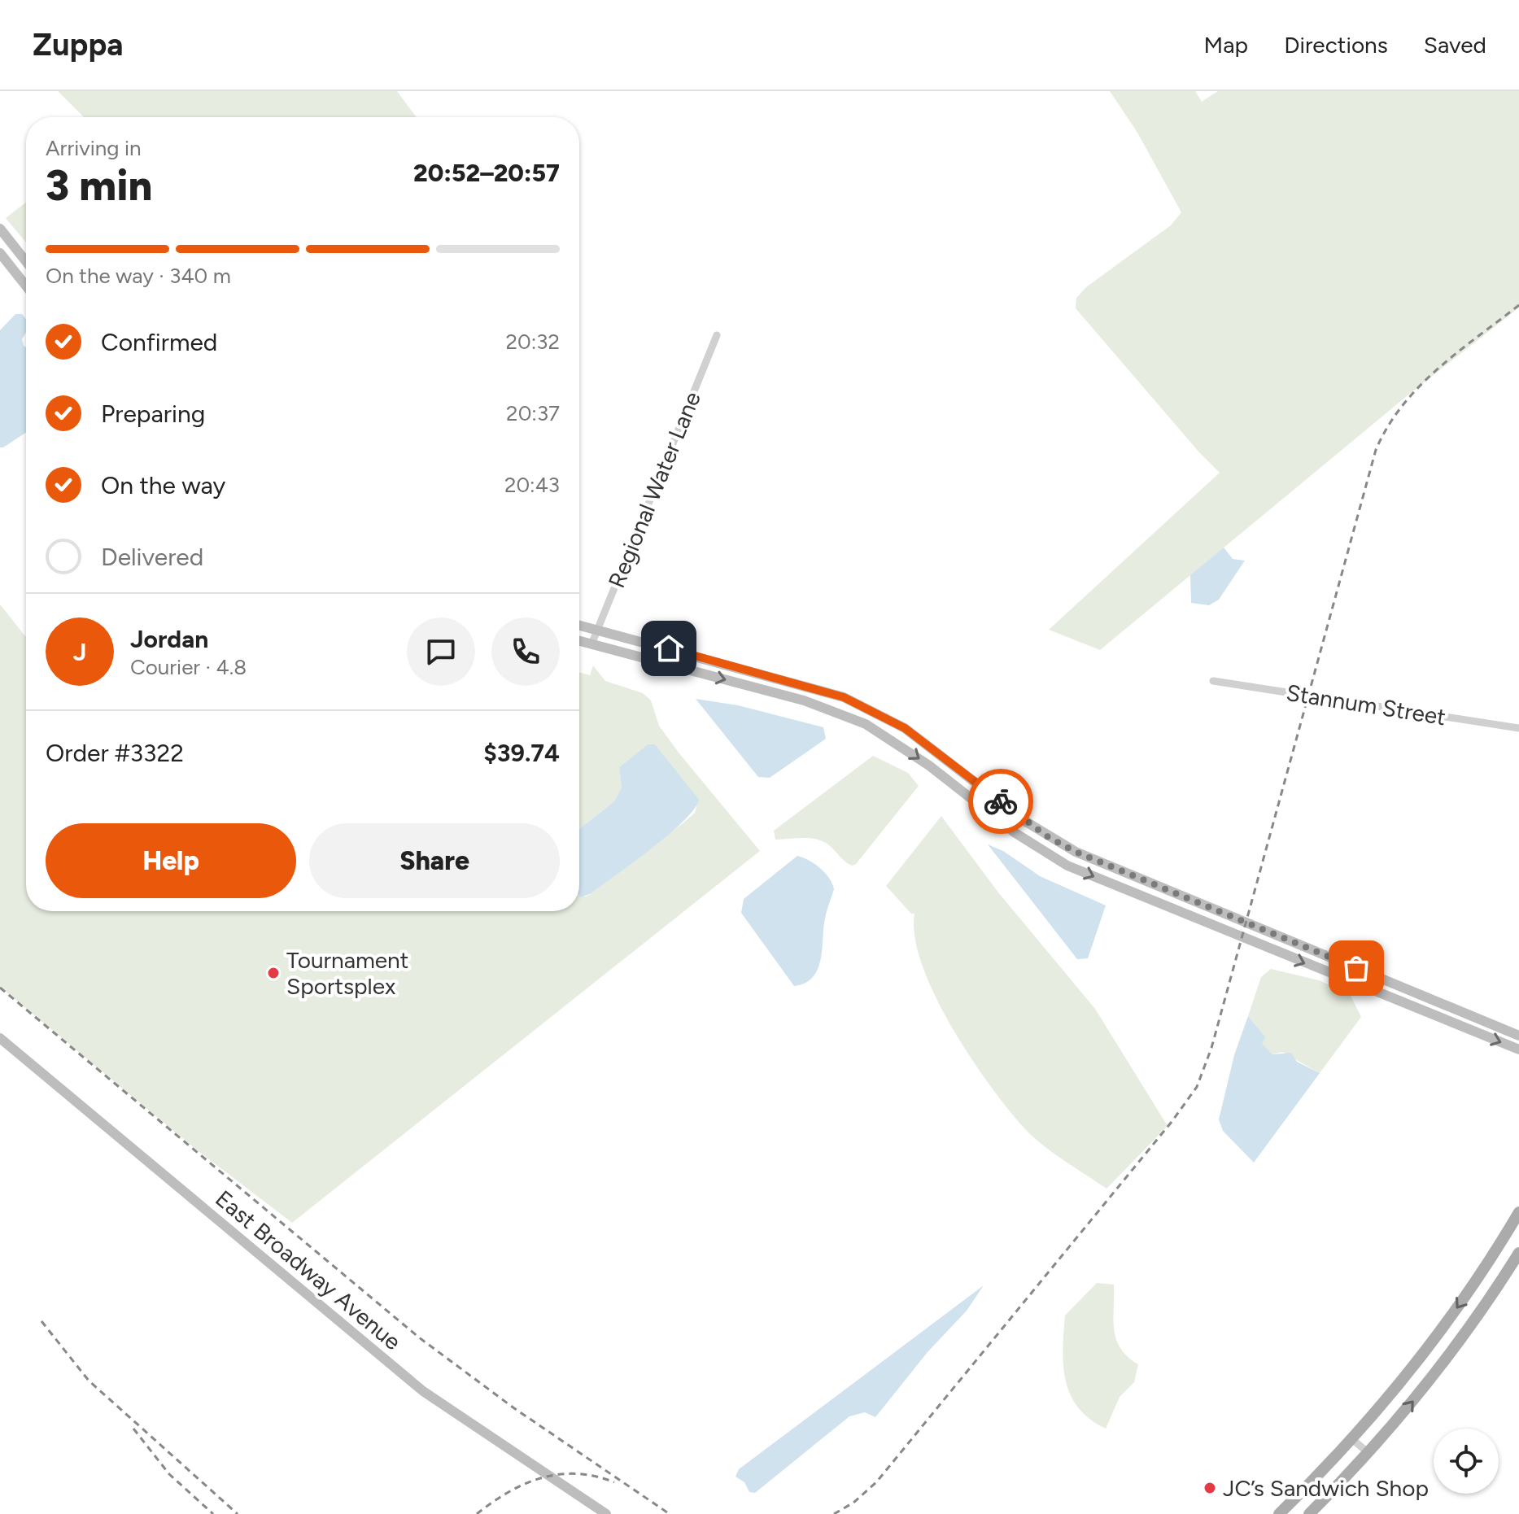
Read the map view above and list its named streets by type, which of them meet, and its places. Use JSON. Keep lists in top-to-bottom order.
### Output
{
  "streets": {
    "street": ["Regional Water Lane", "Stannum Street", "East Broadway Avenue"]
  },
  "places": ["Tournament Sportsplex", "JC’s Sandwich Shop"],
  "page": {
    "header": "Zuppa",
    "nav": ["Map", "Directions", "Saved"],
    "heading": ["3 min", "Arriving in", "20:52–20:57"],
    "panel": [
      "Jordan",
      "Courier · 4.8",
      "Order #3322",
      "$39.74"
    ],
    "bar": "On the way · 340 m",
    "list": [
      ["Confirmed", "20:32"],
      ["Preparing", "20:37"],
      ["On the way", "20:43"],
      "Delivered"
    ],
    "round": "J",
    "buttons": ["Help", "Share"]
  }
}
